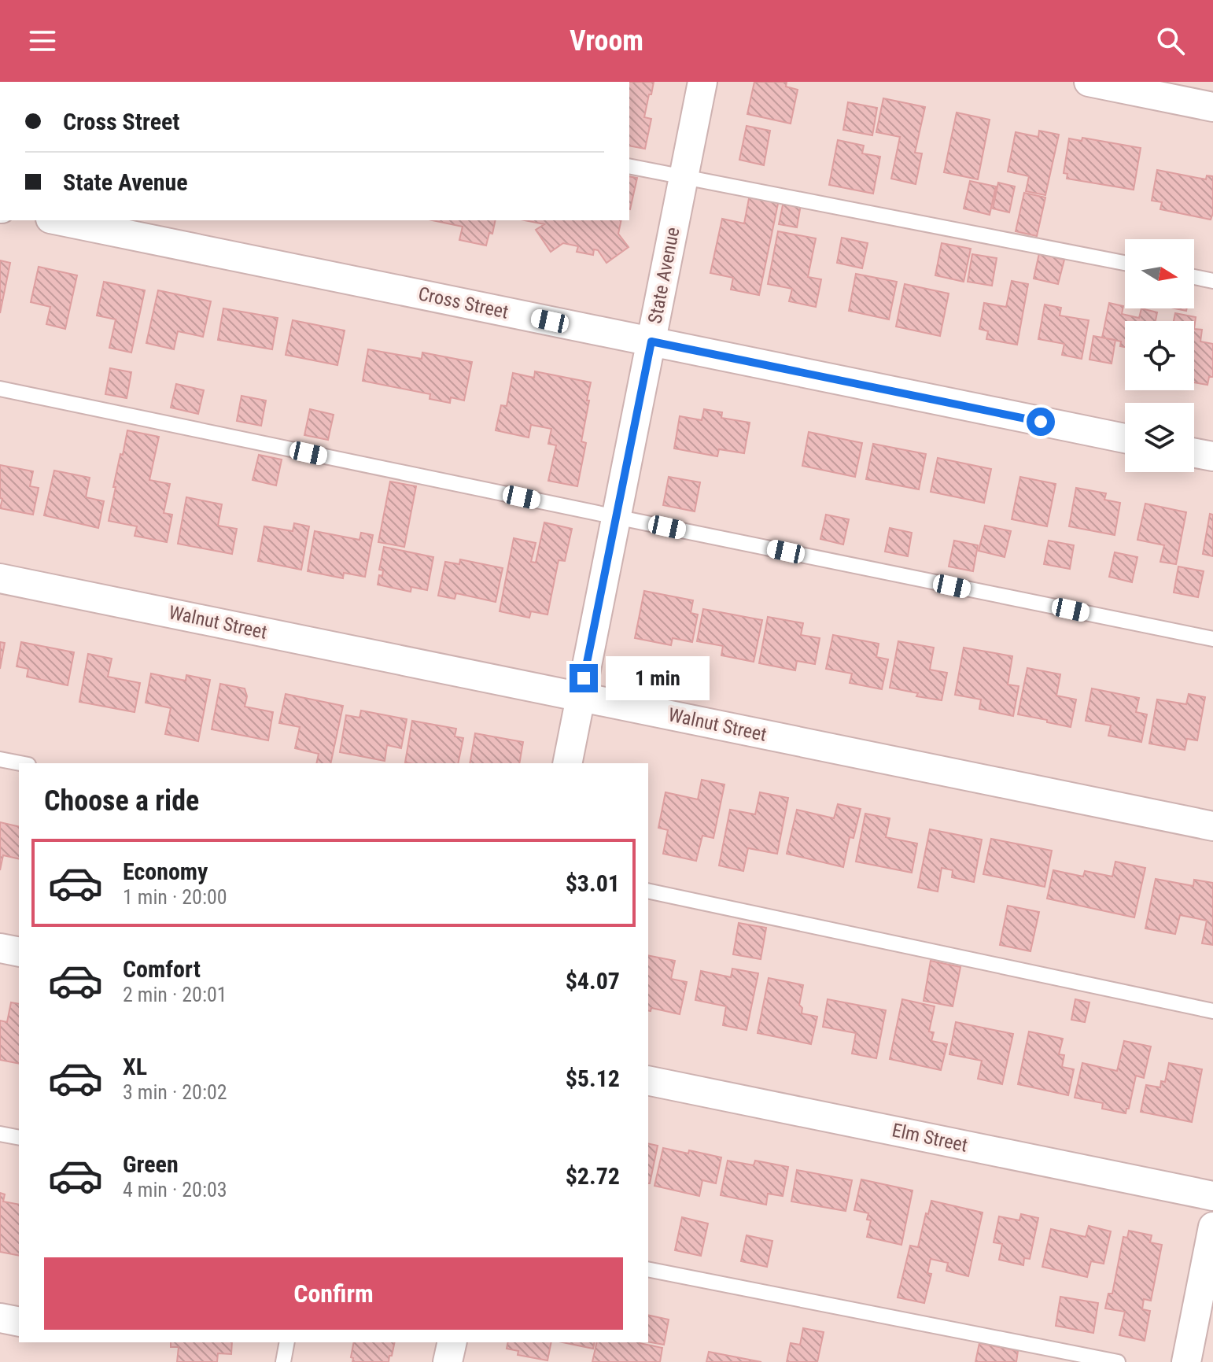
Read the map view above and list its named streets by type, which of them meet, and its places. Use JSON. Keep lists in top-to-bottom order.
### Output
{
  "streets": {
    "street": [
      "State Avenue",
      "Cross Street",
      "Walnut Street",
      "Elm Street"
    ]
  },
  "crossings": [
    ["State Avenue", "Cross Street"],
    ["State Avenue", "Walnut Street"]
  ],
  "north": "right",
  "page": {
    "header": "Vroom",
    "banner": ["Cross Street", "State Avenue"],
    "bubble": "1 min",
    "heading": "Choose a ride",
    "list": [
      {
        "name": "Economy",
        "note": "1 min · 20:00",
        "value": "$3.01"
      },
      {
        "name": "Comfort",
        "note": "2 min · 20:01",
        "value": "$4.07"
      },
      {
        "name": "XL",
        "note": "3 min · 20:02",
        "value": "$5.12"
      },
      {
        "name": "Green",
        "note": "4 min · 20:03",
        "value": "$2.72"
      }
    ],
    "buttons": "Confirm"
  }
}
